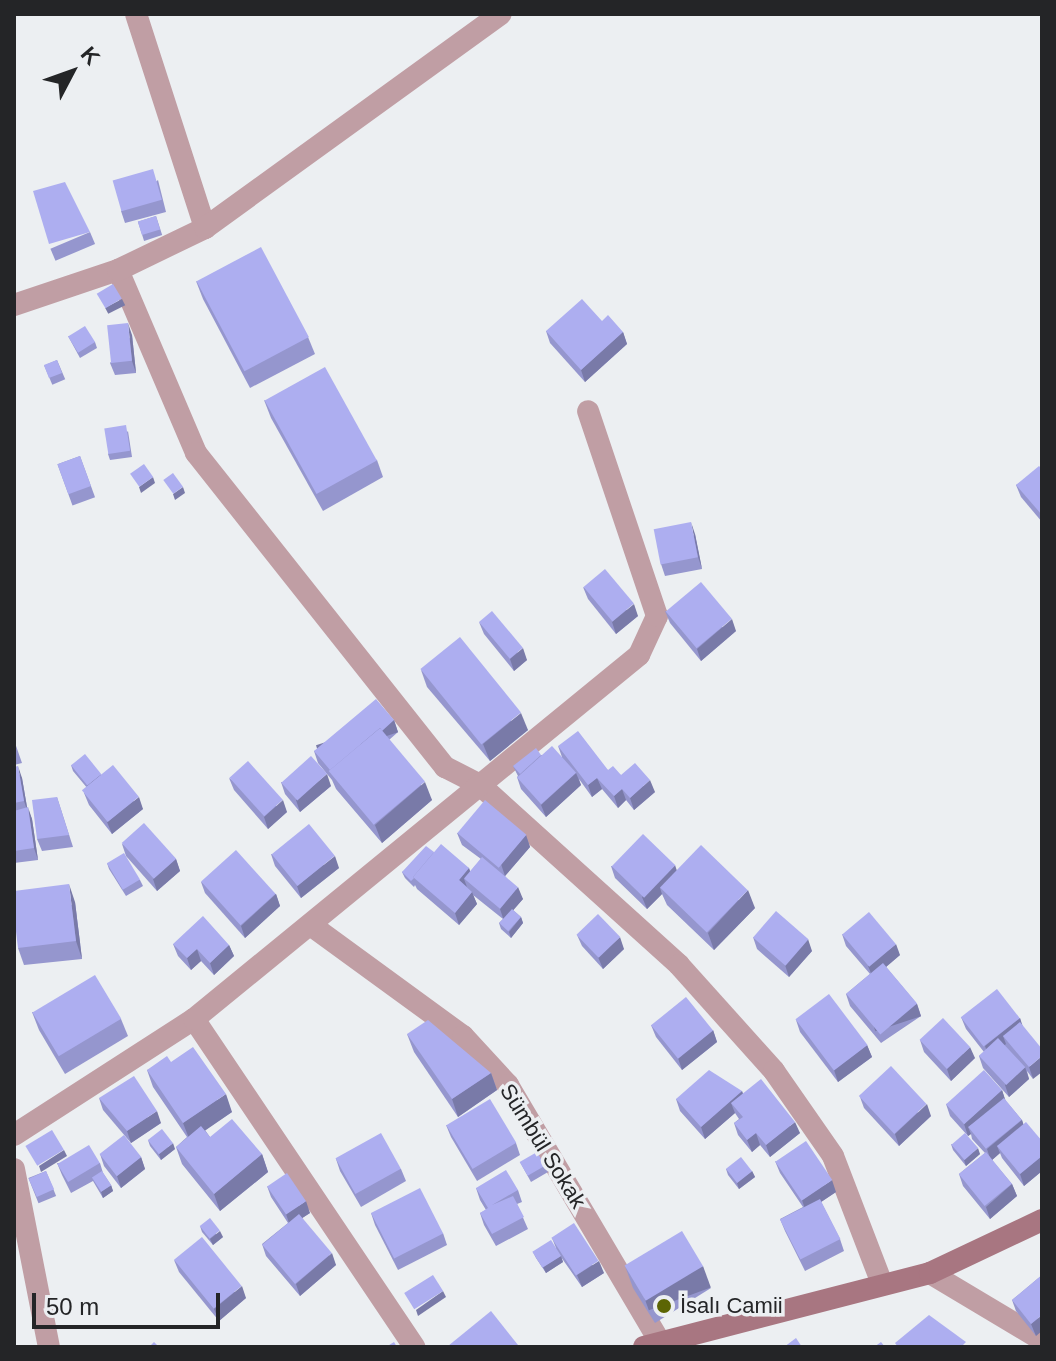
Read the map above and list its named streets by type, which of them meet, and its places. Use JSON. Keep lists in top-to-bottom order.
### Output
{
  "streets": {
    "street": ["Sümbül Sokak"]
  },
  "places": ["İsalı Camii"],
  "scale_bar": "50 m",
  "north": "top right"
}
